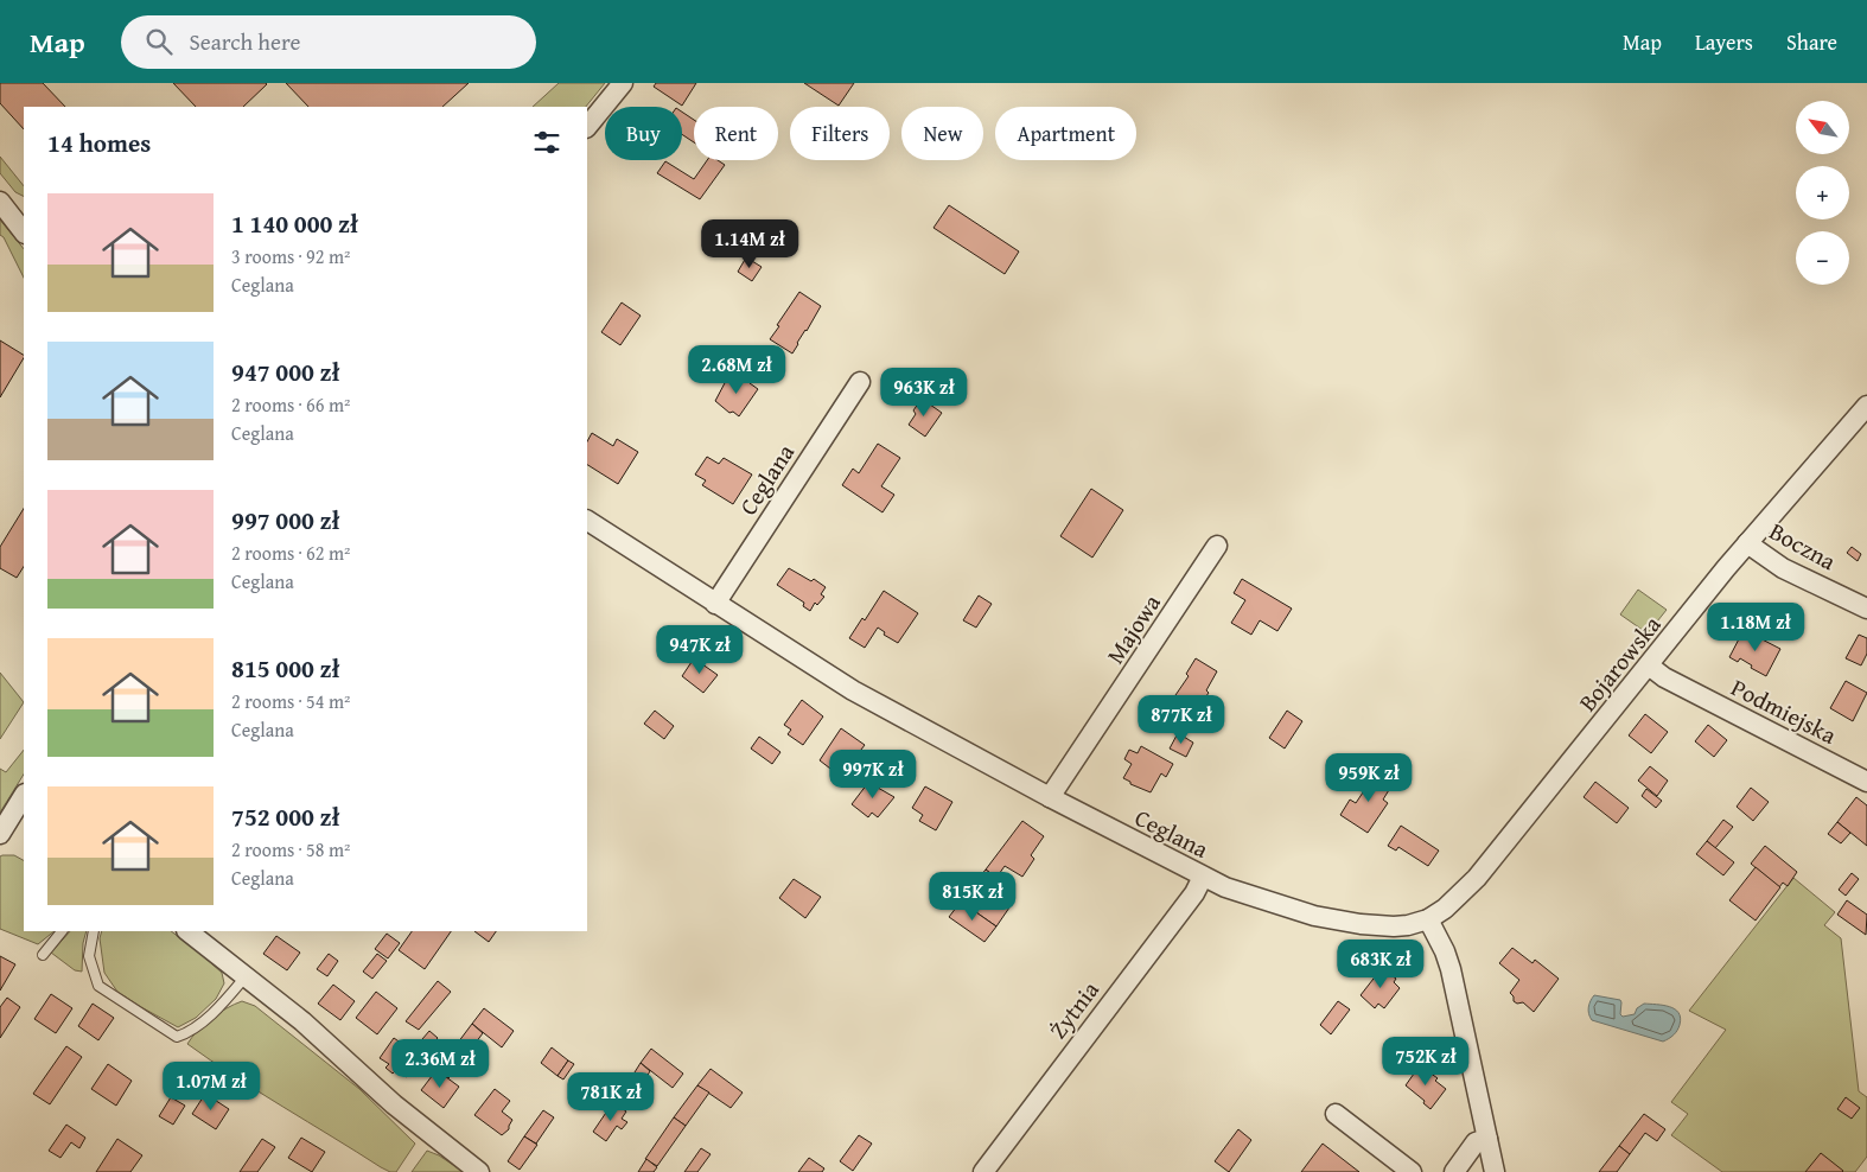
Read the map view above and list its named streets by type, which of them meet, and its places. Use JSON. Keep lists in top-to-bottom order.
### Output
{
  "streets": {
    "street": [
      "Ceglana",
      "Boczna",
      "Majowa",
      "Bojarowska",
      "Podmiejska",
      "Żytnia"
    ]
  },
  "crossings": [
    ["Ceglana", "Majowa"],
    ["Ceglana", "Bojarowska"],
    ["Ceglana", "Żytnia"],
    ["Boczna", "Bojarowska"],
    ["Bojarowska", "Podmiejska"]
  ],
  "north": "top left",
  "page": {
    "header": "Map",
    "search": "Search here",
    "nav": ["Map", "Layers", "Share"],
    "map_buttons": ["+", "−"],
    "chip": [
      "Buy",
      "Rent",
      "Filters",
      "New",
      "Apartment"
    ],
    "heading": "14 homes",
    "list": [
      {
        "name": "1 140 000 zł",
        "note": "3 rooms · 92 m² · Ceglana"
      },
      {
        "name": "947 000 zł",
        "note": "2 rooms · 66 m² · Ceglana"
      },
      {
        "name": "997 000 zł",
        "note": "2 rooms · 62 m² · Ceglana"
      },
      {
        "name": "815 000 zł",
        "note": "2 rooms · 54 m² · Ceglana"
      },
      {
        "name": "752 000 zł",
        "note": "2 rooms · 58 m² · Ceglana"
      }
    ],
    "price": [
      "1.14M zł",
      "2.68M zł",
      "963K zł",
      "1.18M zł",
      "947K zł",
      "877K zł",
      "997K zł",
      "959K zł",
      "815K zł",
      "683K zł",
      "752K zł",
      "2.36M zł",
      "1.07M zł",
      "781K zł"
    ]
  }
}
